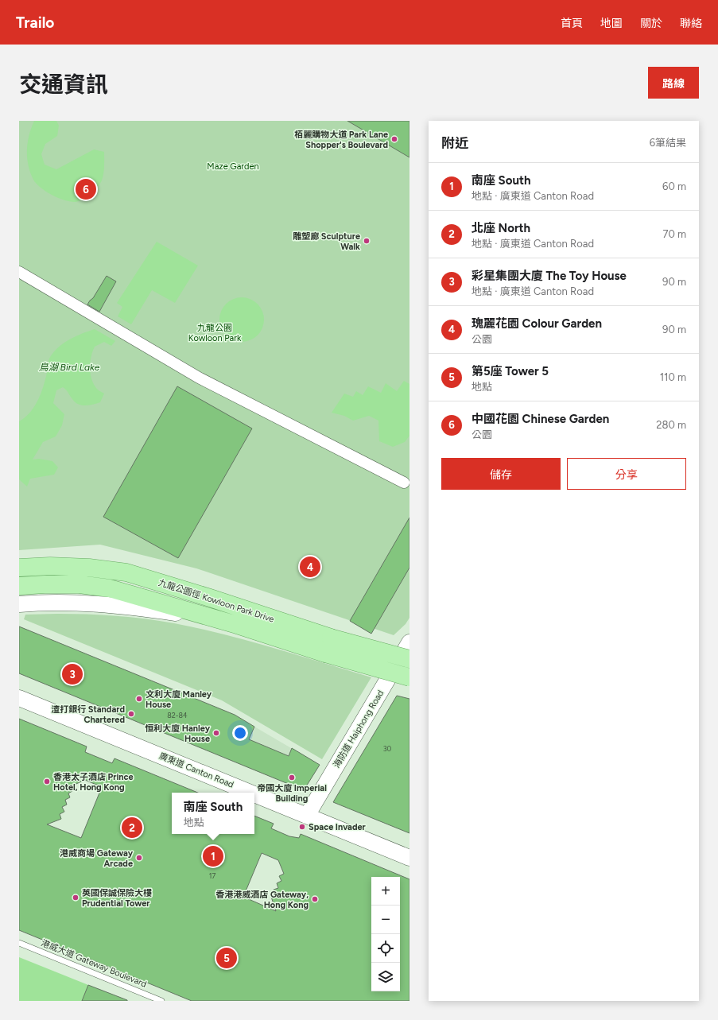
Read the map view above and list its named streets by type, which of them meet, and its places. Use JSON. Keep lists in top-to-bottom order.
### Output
{
  "streets": {
    "main road": ["九龍公園徑 Kowloon Park Drive", "海防道 Haiphong Road", "廣東道 Canton Road"],
    "lane": ["港威大道 Gateway Boulevard"]
  },
  "crossings": [
    ["海防道 Haiphong Road", "廣東道 Canton Road"]
  ],
  "water": ["鳥湖 Bird Lake"],
  "parks": ["Maze Garden", "九龍公園 Kowloon Park"],
  "places": [
    "栢麗購物大道 Park Lane Shopper's Boulevard",
    "雕塑廊 Sculpture Walk",
    "文利大廈 Manley House",
    "渣打銀行 Standard Chartered",
    "恒利大廈 Hanley House",
    "帝國大廈 Imperial Building",
    "香港太子酒店 Prince Hotel, Hong Kong",
    "Space Invader",
    "港威商場 Gateway Arcade",
    "英國保誠保險大樓 Prudential Tower",
    "香港港威酒店 Gateway, Hong Kong"
  ],
  "house_numbers": ["82-84", "30", "17"],
  "page": {
    "header": "Trailo",
    "nav": [
      "首頁",
      "地圖",
      "關於",
      "聯絡"
    ],
    "title": "交通資訊",
    "buttons": [
      "路線",
      ["儲存", "分享"]
    ],
    "heading": ["附近", "6筆結果"],
    "list": [
      {
        "mark": "1",
        "name": "南座 South",
        "note": "地點 · 廣東道 Canton Road",
        "value": "60 m"
      },
      {
        "mark": "2",
        "name": "北座 North",
        "note": "地點 · 廣東道 Canton Road",
        "value": "70 m"
      },
      {
        "mark": "3",
        "name": "彩星集團大廈 The Toy House",
        "note": "地點 · 廣東道 Canton Road",
        "value": "90 m"
      },
      {
        "mark": "4",
        "name": "瑰麗花園 Colour Garden",
        "note": "公園",
        "value": "90 m"
      },
      {
        "mark": "5",
        "name": "第5座 Tower 5",
        "note": "地點",
        "value": "110 m"
      },
      {
        "mark": "6",
        "name": "中國花園 Chinese Garden",
        "note": "公園",
        "value": "280 m"
      }
    ],
    "pins": [
      "6",
      "4",
      "3",
      "2",
      "1",
      "5"
    ],
    "popup": ["南座 South", "地點"],
    "map_buttons": ["+", "−"]
  }
}
